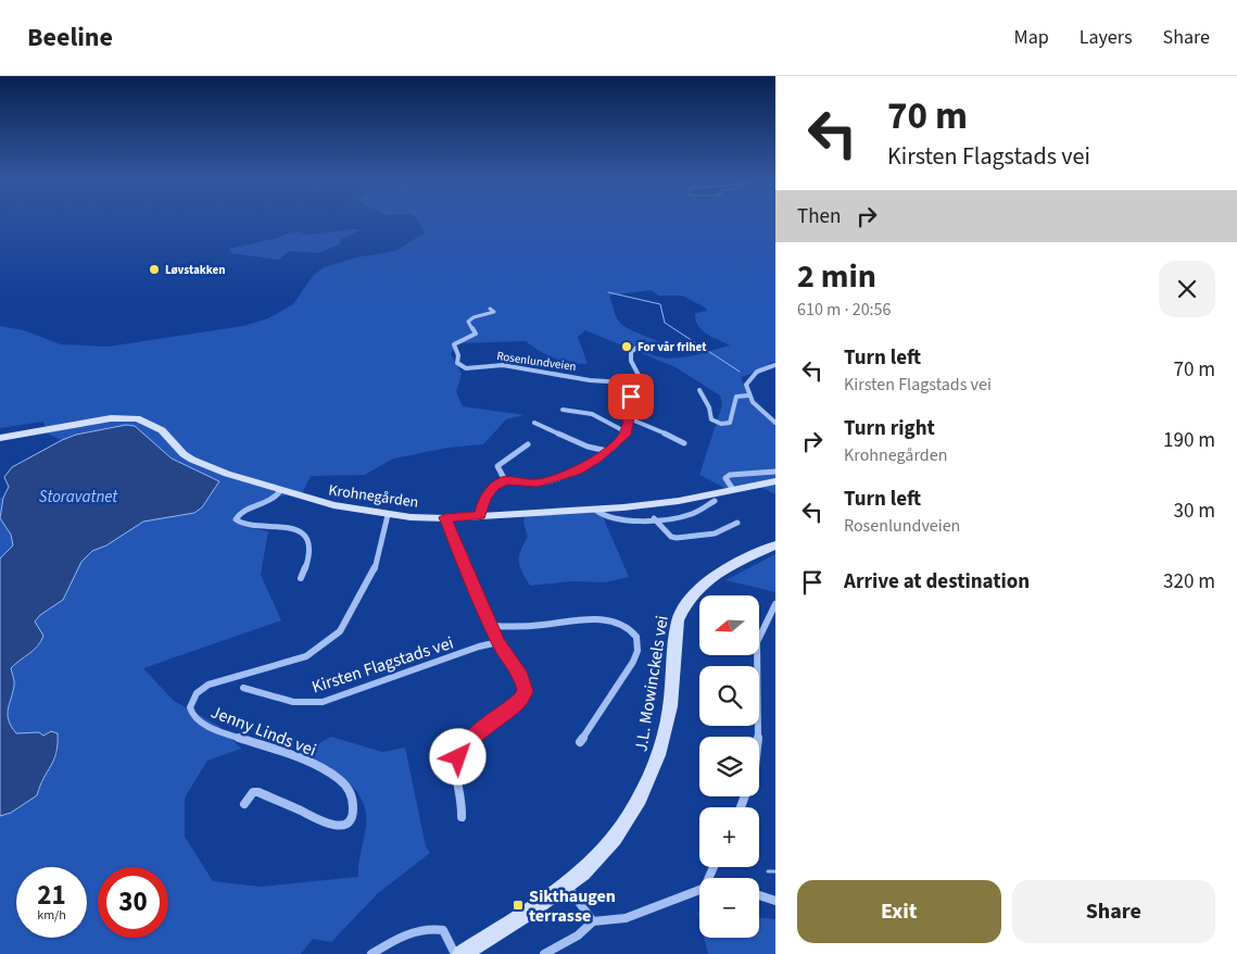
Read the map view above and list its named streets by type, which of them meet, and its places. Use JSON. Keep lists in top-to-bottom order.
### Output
{
  "streets": {
    "main road": ["Krohnegården", "J.L. Mowinckels vei"],
    "street": ["Rosenlundveien", "Kirsten Flagstads vei", "Jenny Linds vei"]
  },
  "crossings": [
    ["Krohnegården", "Jenny Linds vei"]
  ],
  "water": ["Storavatnet"],
  "places": {
    "other": ["Løvstakken", "For vår frihet"],
    "transit": ["Sikthaugen terrasse"]
  },
  "north": "left",
  "page": {
    "header": "Beeline",
    "nav": ["Map", "Layers", "Share"],
    "turn": ["70 m", "Kirsten Flagstads vei"],
    "then": "Then",
    "heading": ["2 min", "610 m · 20:56"],
    "list": [
      {
        "name": "Turn left",
        "note": "Kirsten Flagstads vei",
        "value": "70 m"
      },
      {
        "name": "Turn right",
        "note": "Krohnegården",
        "value": "190 m"
      },
      {
        "name": "Turn left",
        "note": "Rosenlundveien",
        "value": "30 m"
      },
      {
        "name": "Arrive at destination",
        "value": "320 m"
      }
    ],
    "map_buttons": ["+", "−"],
    "speed": "21 km/h",
    "limit": "30",
    "buttons": ["Exit", "Share"]
  }
}
